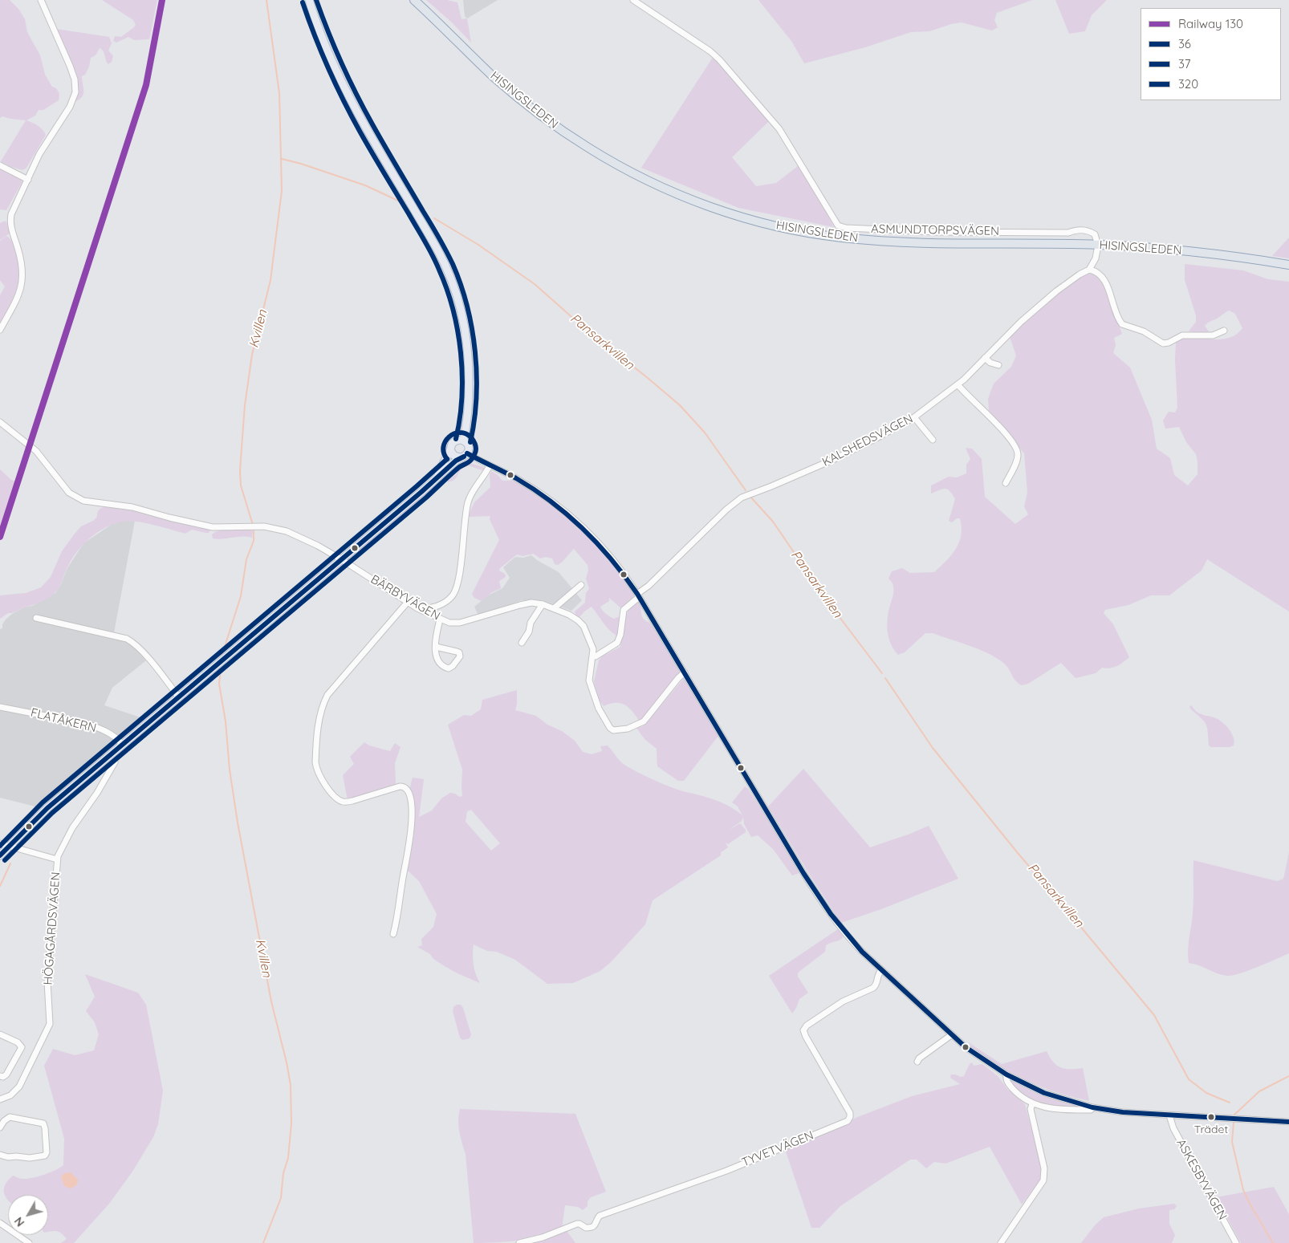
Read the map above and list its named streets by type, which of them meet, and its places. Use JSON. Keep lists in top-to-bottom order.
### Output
{
  "streets": {
    "highway": ["HISINGSLEDEN"],
    "street": [
      "ASMUNDTORPSVÄGEN",
      "KALSHEDSVÄGEN",
      "BÄRBYVÄGEN",
      "FLATÅKERN",
      "HÖGAGÅRDSVÄGEN",
      "TYVETVÄGEN",
      "ASKESBYVÄGEN"
    ]
  },
  "water": ["Kvillen", "Pansarkvillen"],
  "places": ["Trädet"],
  "lines": [
    "rail line 130",
    "transit line 320",
    "transit line 37",
    "transit line 36"
  ],
  "legend": [
    "Railway 130",
    "36",
    "37",
    "320"
  ],
  "north": "bottom left"
}
